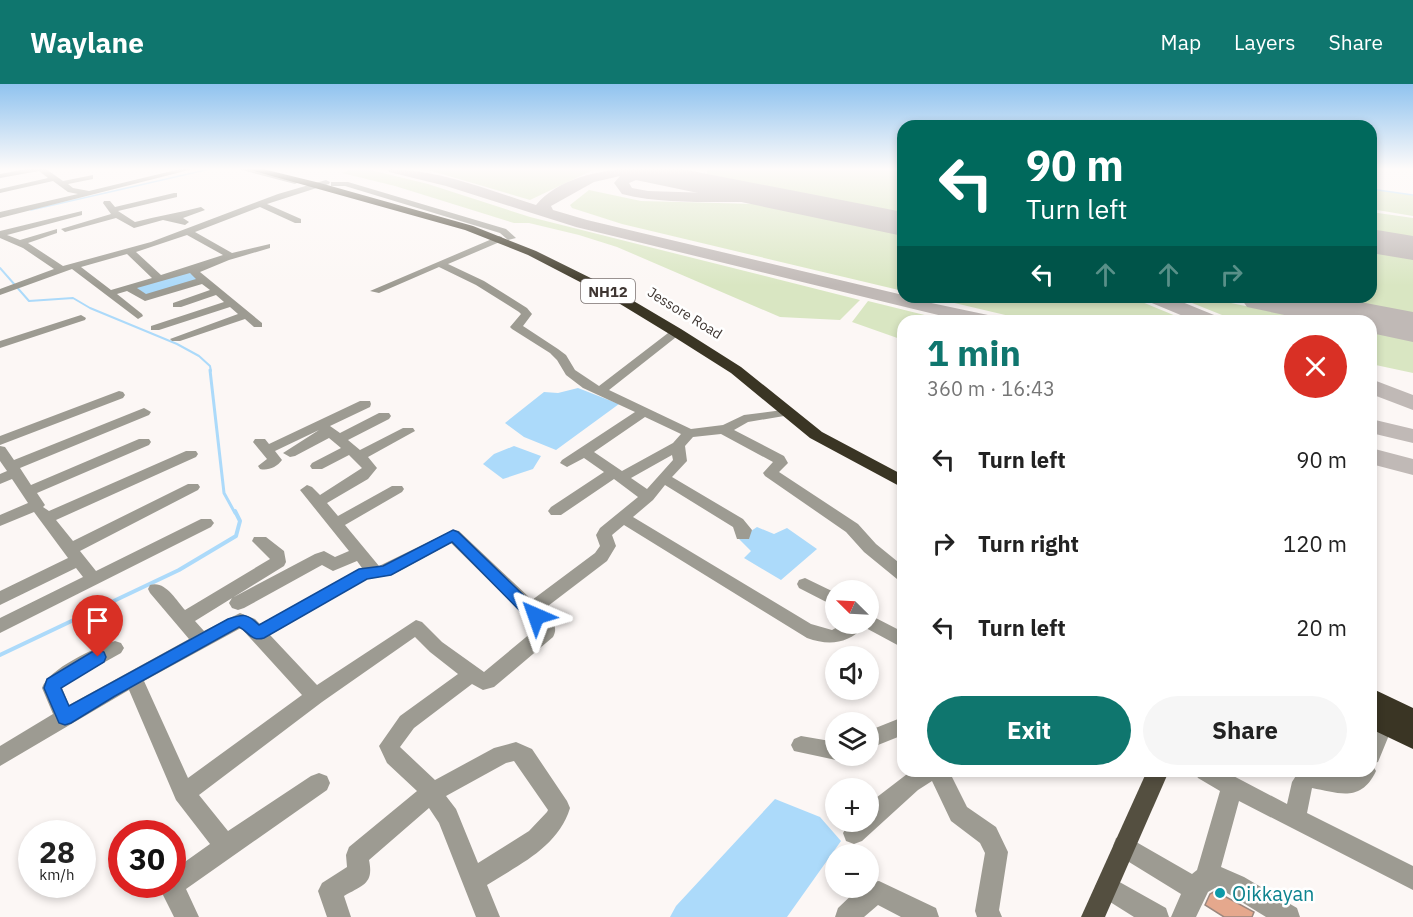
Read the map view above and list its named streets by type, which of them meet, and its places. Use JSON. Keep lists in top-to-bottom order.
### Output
{
  "streets": {
    "highway": ["NH12", "Jessore Road"]
  },
  "crossings": [
    ["NH12", "Jessore Road"]
  ],
  "places": ["Oikkayan"],
  "north": "top left",
  "page": {
    "header": "Waylane",
    "nav": ["Map", "Layers", "Share"],
    "turn": ["90 m", "Turn left"],
    "heading": ["1 min", "360 m · 16:43"],
    "list": [
      {
        "name": "Turn left",
        "value": "90 m"
      },
      {
        "name": "Turn right",
        "value": "120 m"
      },
      {
        "name": "Turn left",
        "value": "20 m"
      }
    ],
    "map_buttons": ["+", "−"],
    "buttons": ["Exit", "Share"],
    "speed": "28 km/h",
    "limit": "30"
  }
}
